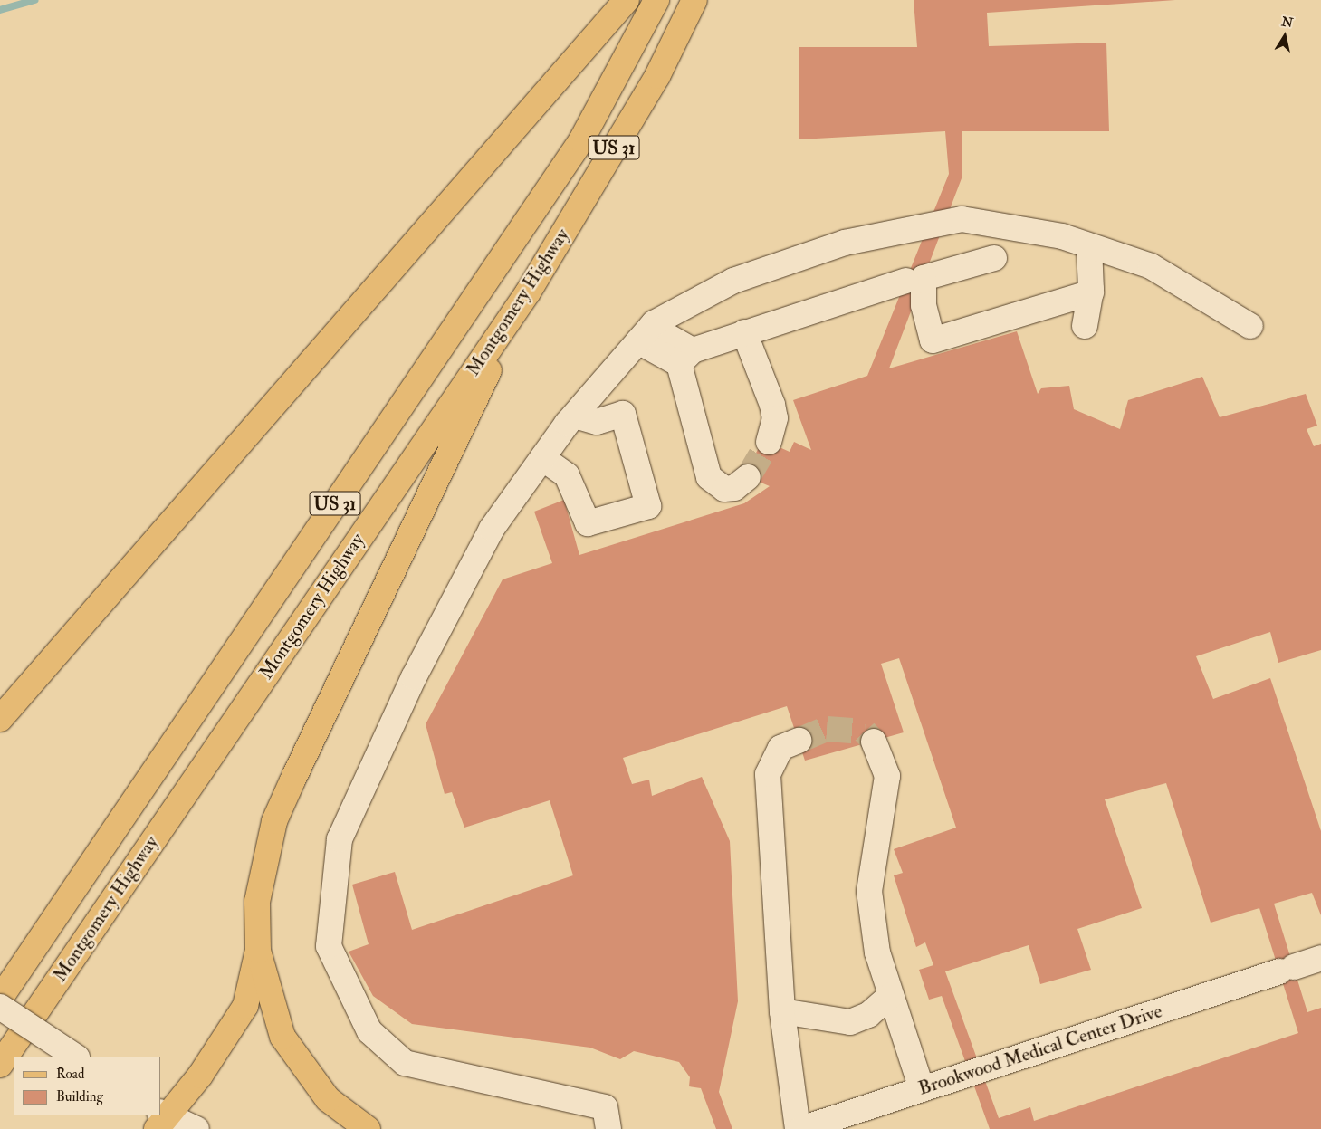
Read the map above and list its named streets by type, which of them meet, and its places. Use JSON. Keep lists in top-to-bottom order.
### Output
{
  "streets": {
    "main road": ["US 31", "Montgomery Highway"],
    "street": ["Brookwood Medical Center Drive"]
  },
  "legend": ["Road", "Building"],
  "north": "top"
}
